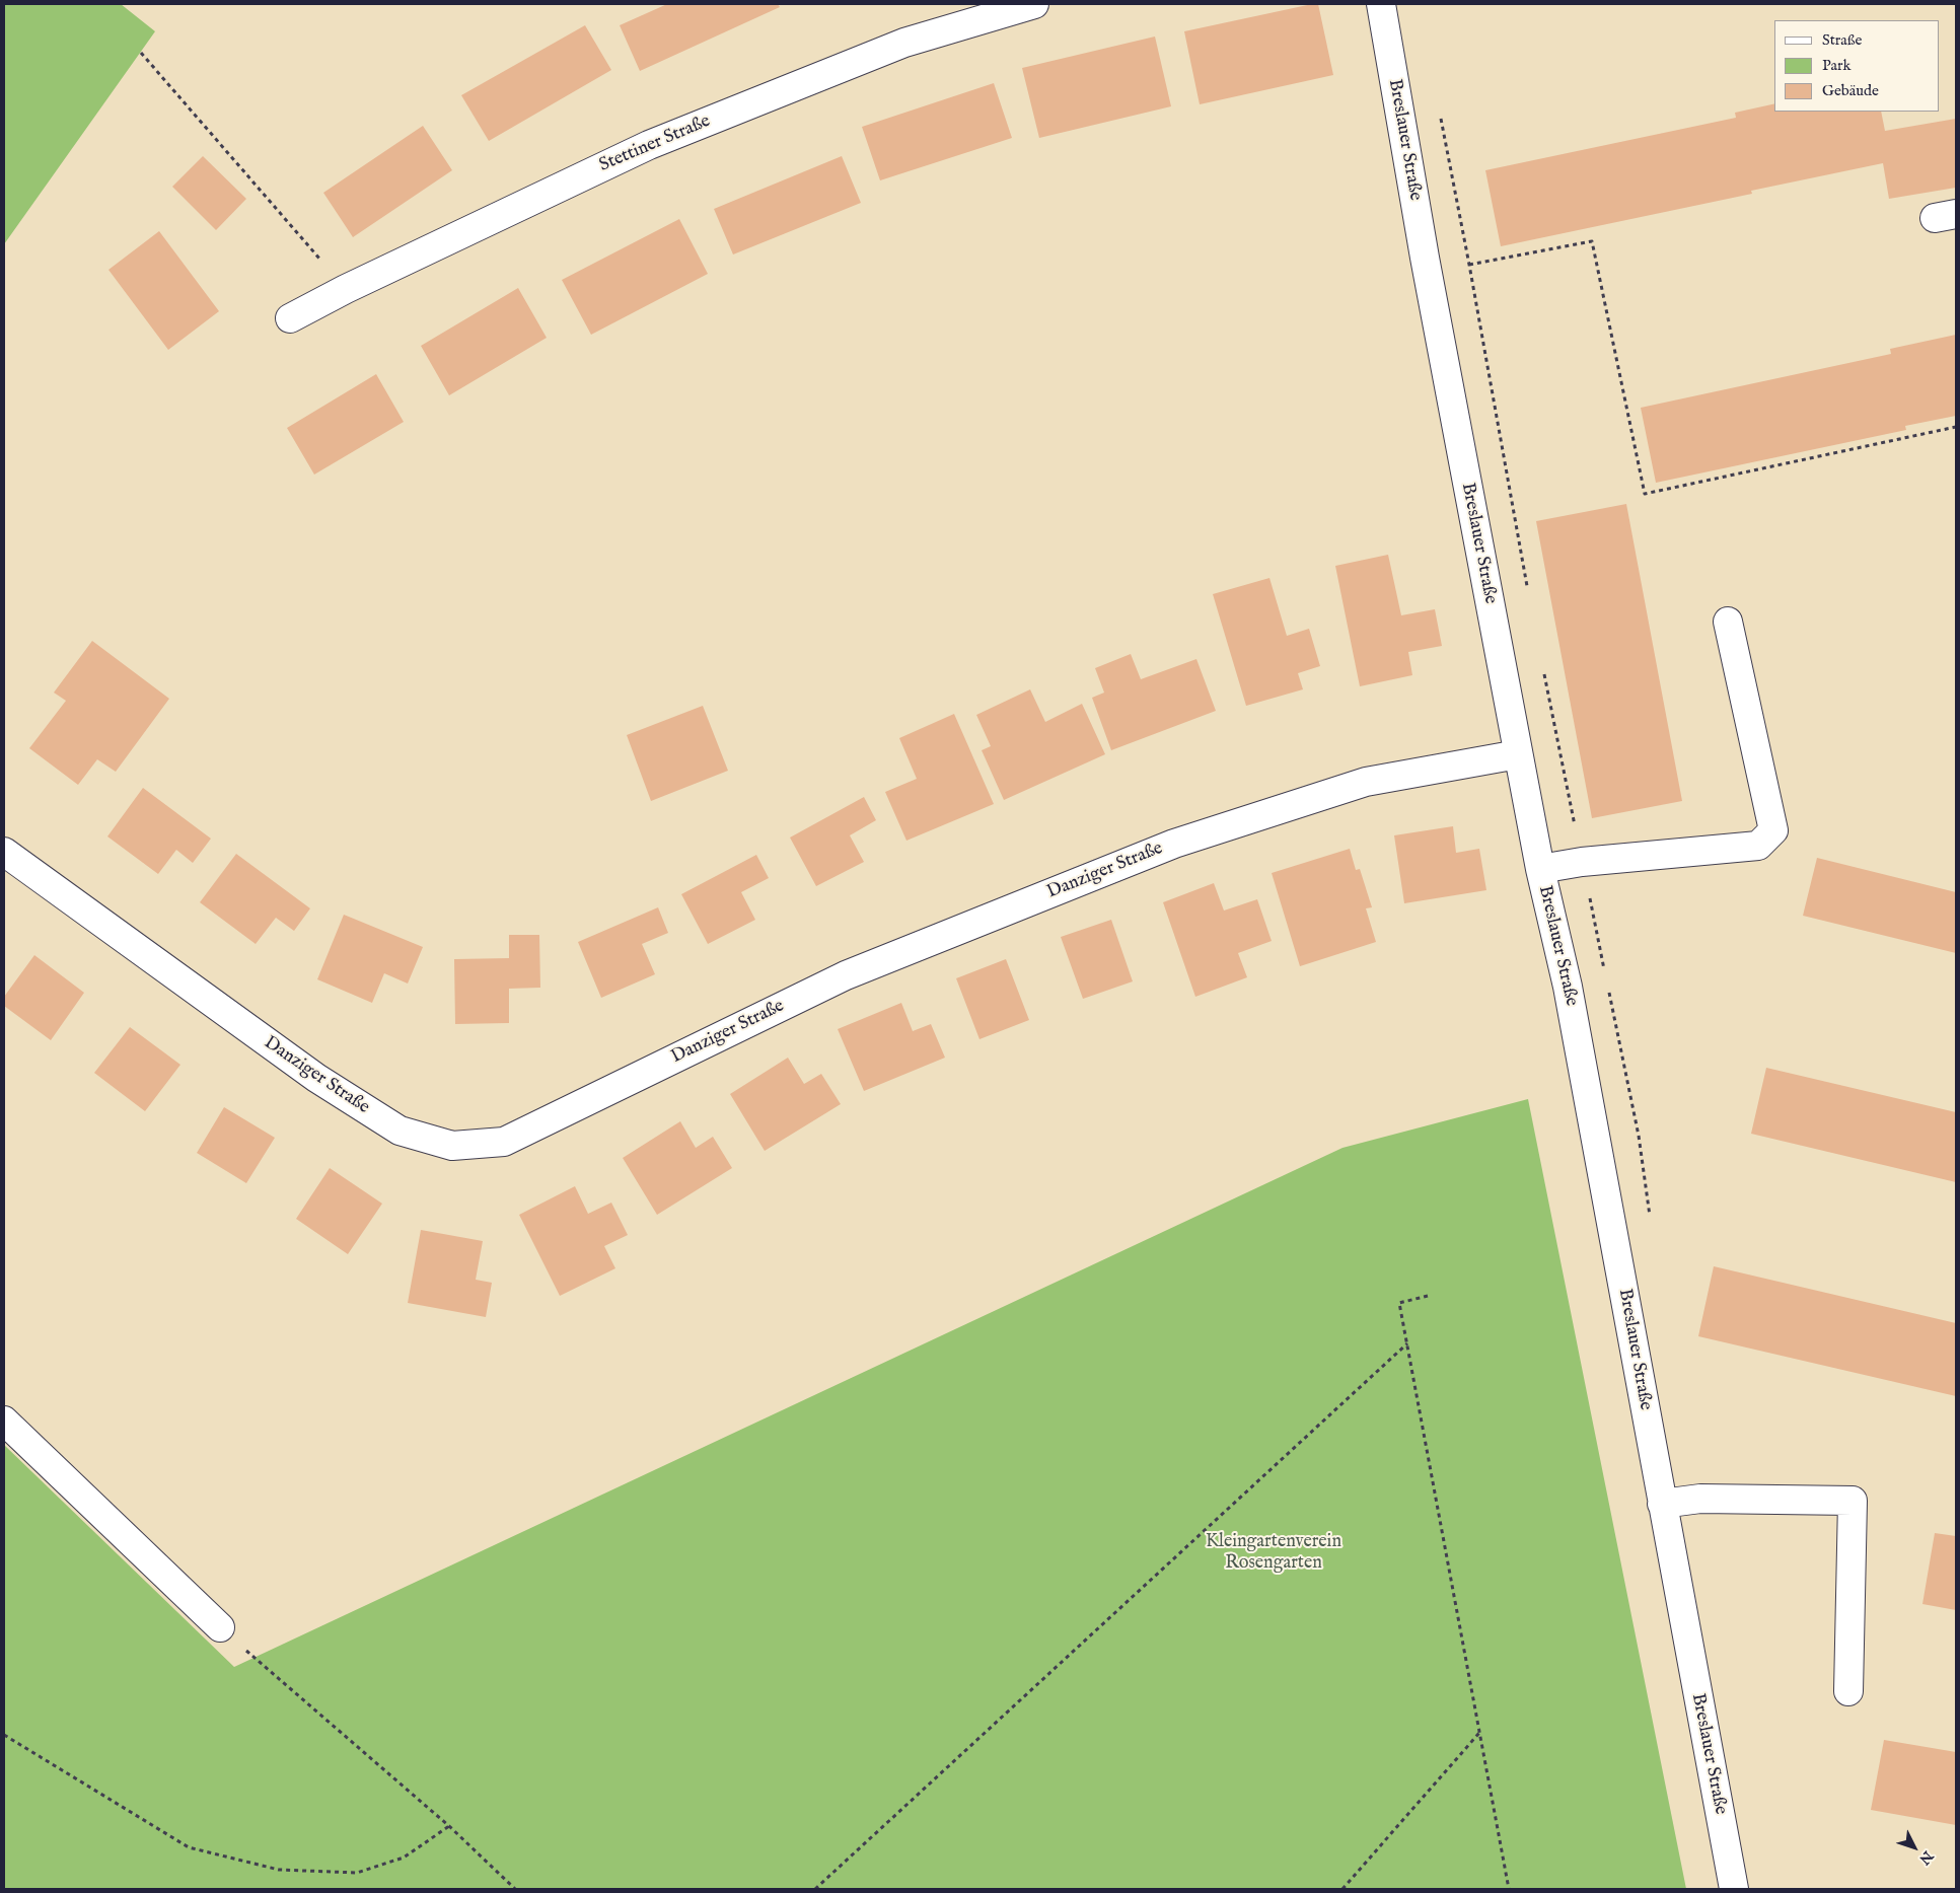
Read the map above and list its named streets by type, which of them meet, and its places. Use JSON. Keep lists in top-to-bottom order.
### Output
{
  "streets": {
    "street": ["Breslauer Straße", "Stettiner Straße", "Danziger Straße"]
  },
  "crossings": [
    ["Breslauer Straße", "Danziger Straße"]
  ],
  "parks": ["Kleingartenverein Rosengarten"],
  "legend": ["Straße", "Park", "Gebäude"],
  "north": "bottom right"
}
